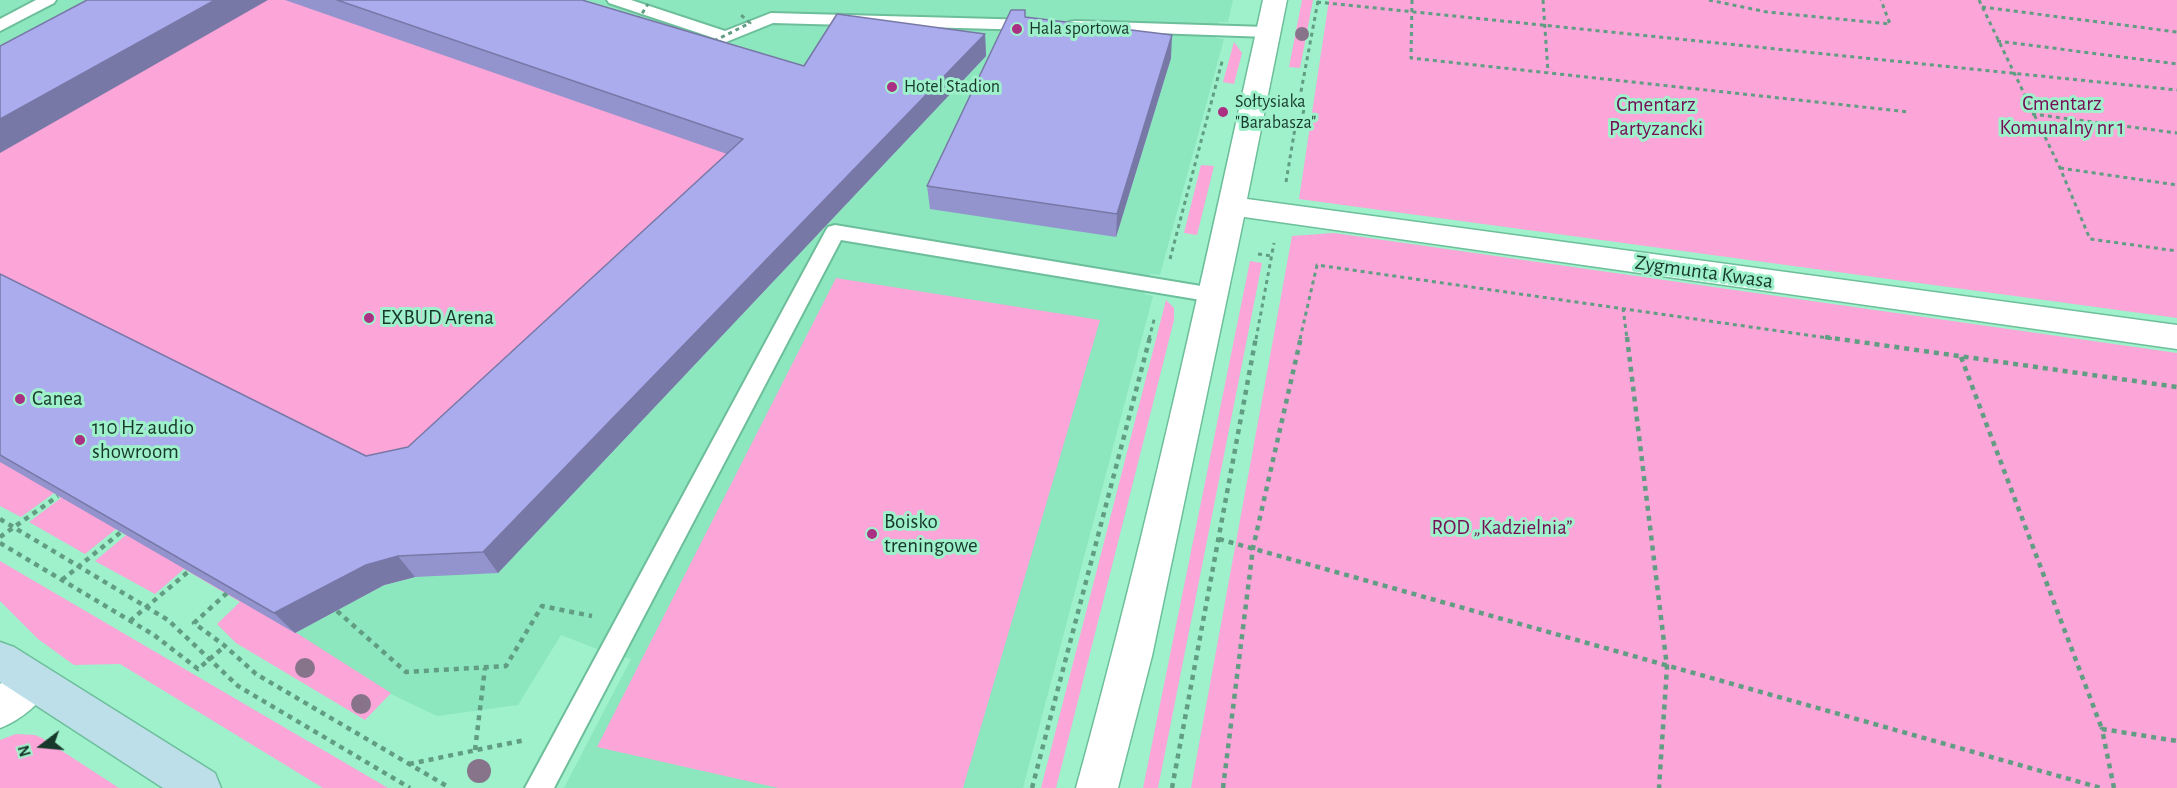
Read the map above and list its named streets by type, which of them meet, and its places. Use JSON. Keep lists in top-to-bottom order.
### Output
{
  "streets": {
    "street": ["Zygmunta Kwasa"]
  },
  "parks": ["Cmentarz Komunalny nr 1", "Cmentarz Partyzancki", "ROD „Kadzielnia”"],
  "places": [
    "Hala sportowa",
    "Hotel Stadion",
    "Sołtysiaka \"Barabasza\"",
    "EXBUD Arena",
    "Canea",
    "110 Hz audio showroom",
    "Boisko treningowe"
  ],
  "north": "left"
}
